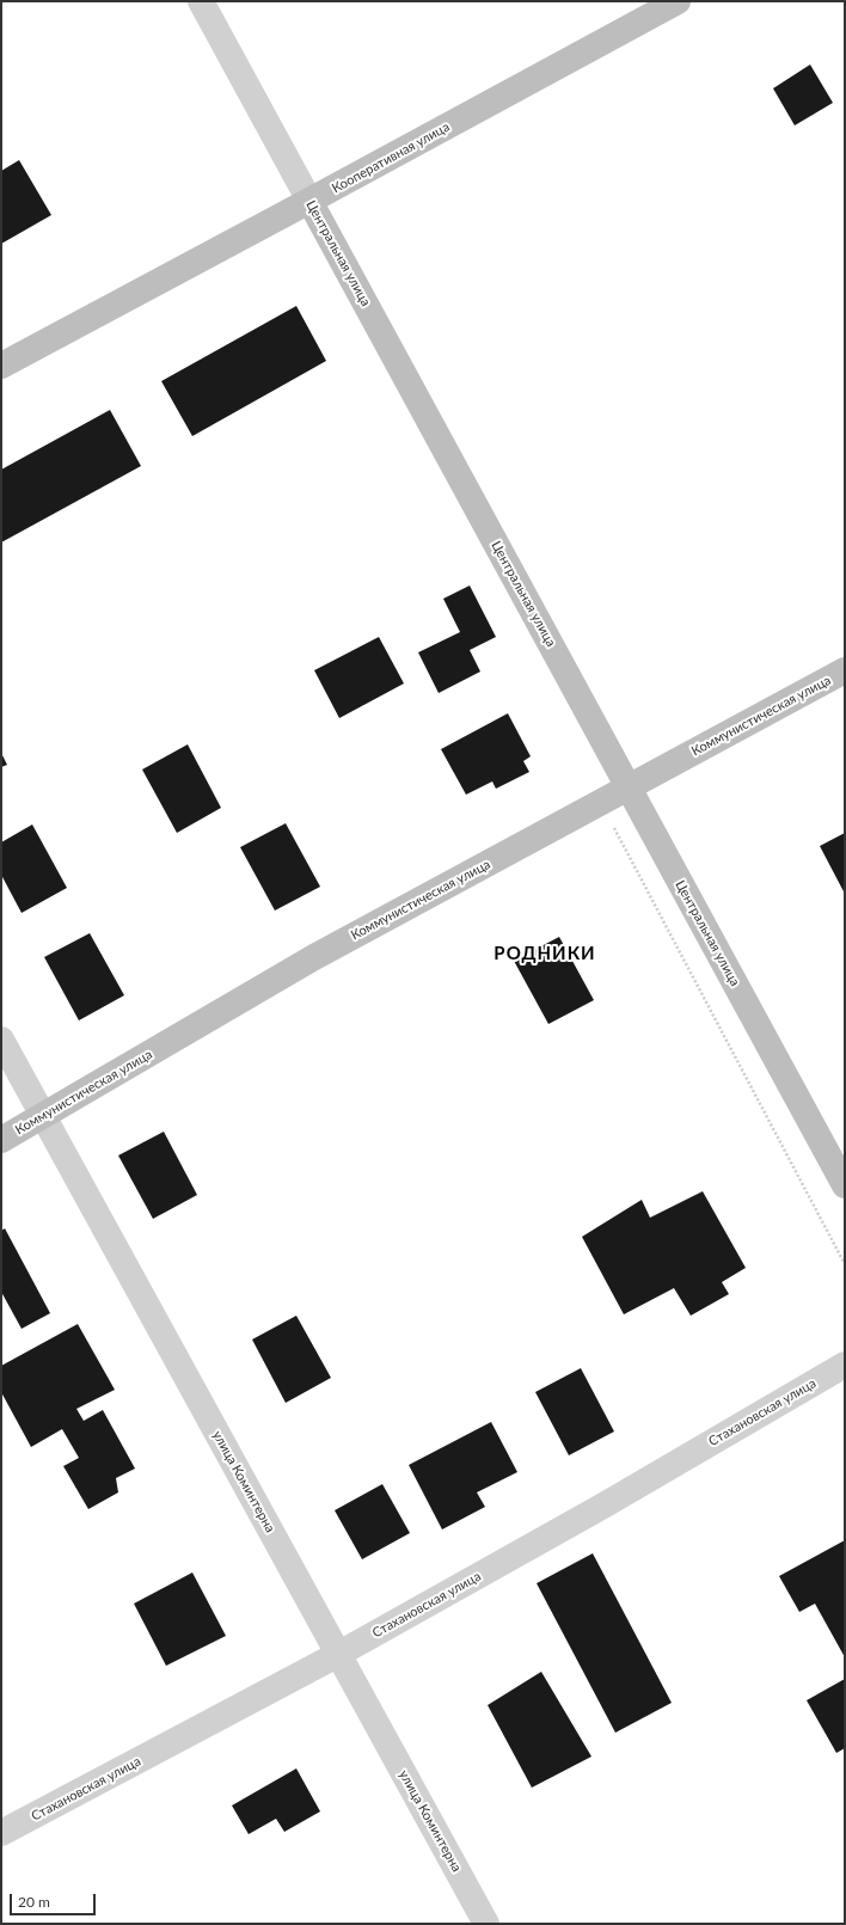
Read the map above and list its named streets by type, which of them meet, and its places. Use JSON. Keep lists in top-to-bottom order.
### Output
{
  "streets": {
    "street": [
      "Кооперативная улица",
      "Центральная улица",
      "Коммунистическая улица",
      "Стахановская улица",
      "улица Коминтерна"
    ]
  },
  "crossings": [
    ["Кооперативная улица", "Центральная улица"],
    ["Центральная улица", "Коммунистическая улица"],
    ["Коммунистическая улица", "улица Коминтерна"],
    ["Стахановская улица", "улица Коминтерна"]
  ],
  "districts": ["РОДНИКИ"],
  "scale_bar": "20 m"
}
